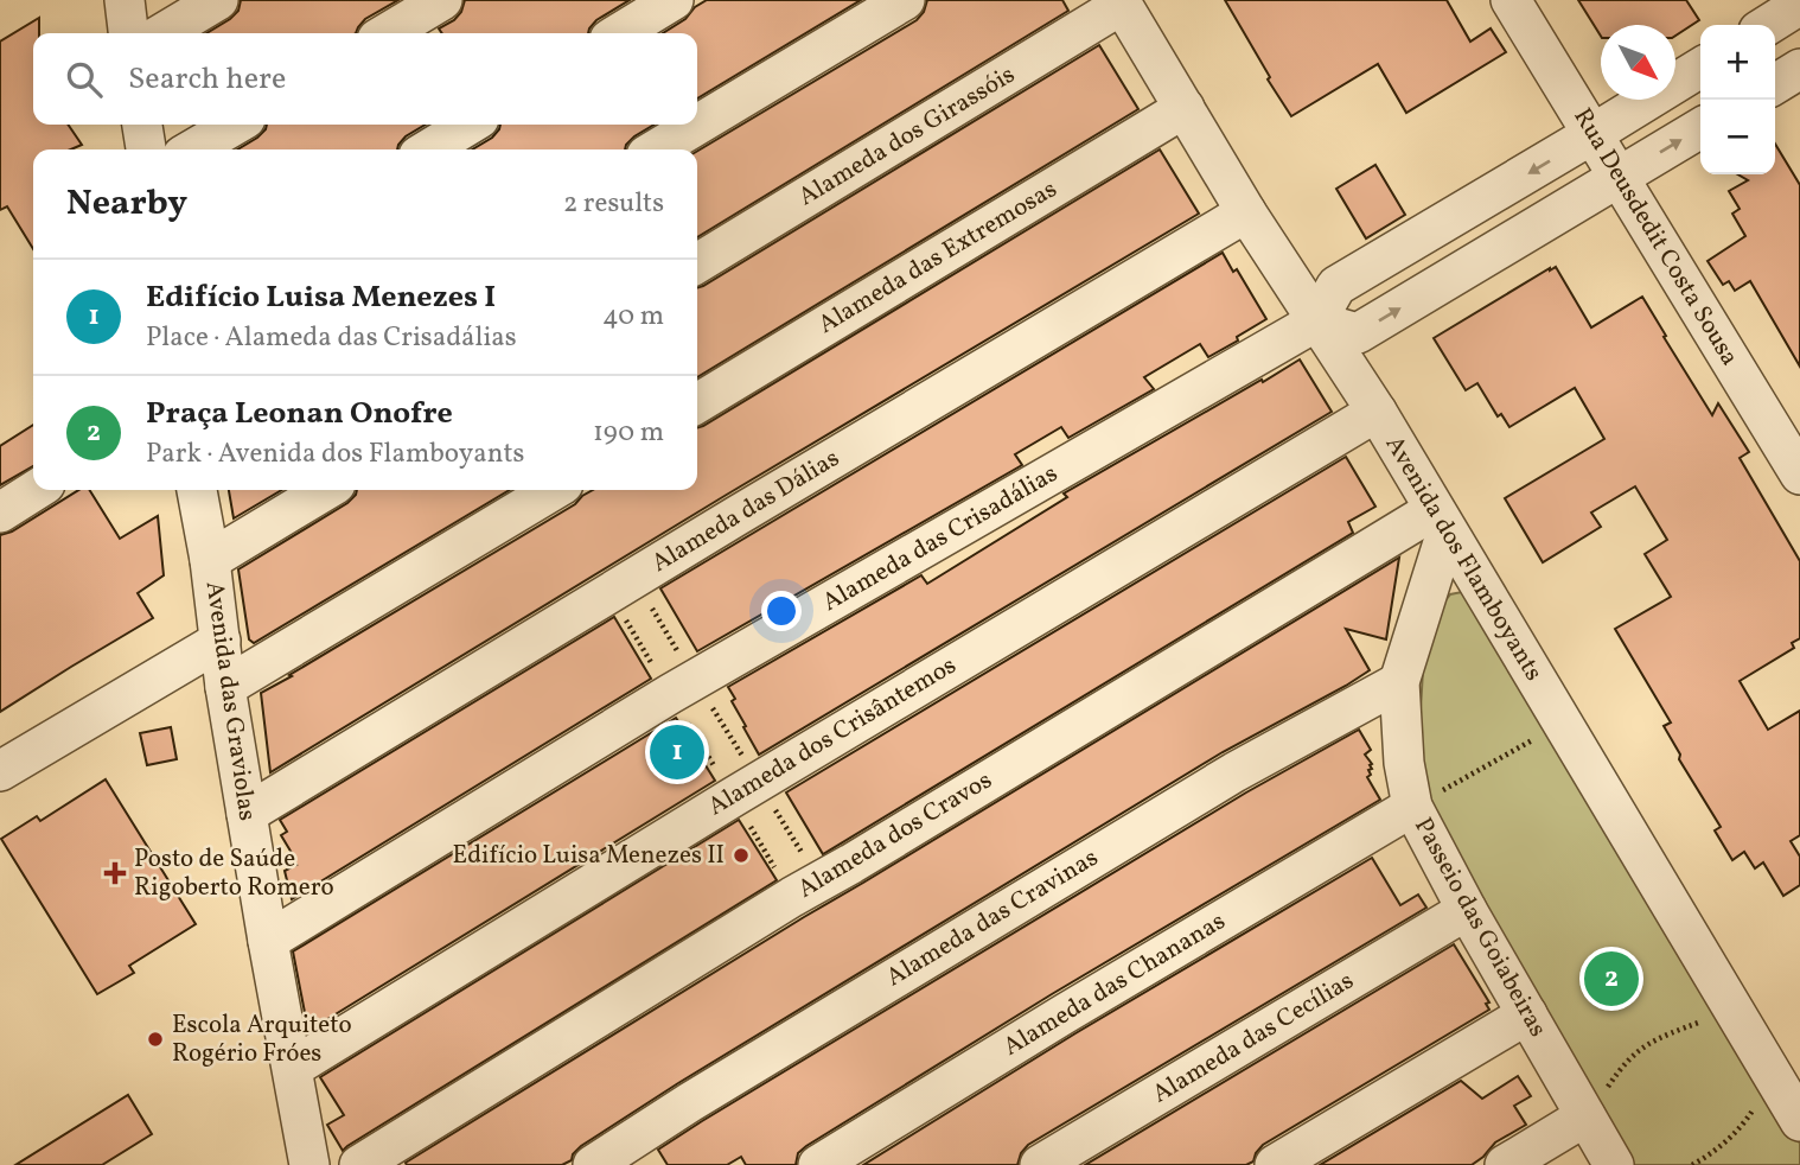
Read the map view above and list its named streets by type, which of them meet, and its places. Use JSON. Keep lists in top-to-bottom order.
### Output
{
  "streets": {
    "street": [
      "Alameda dos Girassóis",
      "Rua Deusdedit Costa Sousa",
      "Alameda das Extremosas",
      "Alameda das Dálias",
      "Alameda das Crisadálias",
      "Avenida dos Flamboyants",
      "Avenida das Graviolas",
      "Alameda dos Crisântemos",
      "Alameda dos Cravos",
      "Alameda das Cravinas",
      "Passeio das Goiabeiras",
      "Alameda das Chananas",
      "Alameda das Cecílias"
    ]
  },
  "crossings": [
    ["Alameda dos Girassóis", "Avenida dos Flamboyants"],
    ["Alameda das Extremosas", "Avenida dos Flamboyants"],
    ["Alameda das Dálias", "Avenida dos Flamboyants"],
    ["Alameda das Dálias", "Avenida das Graviolas"],
    ["Alameda das Crisadálias", "Avenida dos Flamboyants"],
    ["Alameda das Crisadálias", "Avenida das Graviolas"],
    ["Avenida dos Flamboyants", "Alameda dos Crisântemos"],
    ["Avenida dos Flamboyants", "Alameda dos Cravos"],
    ["Avenida dos Flamboyants", "Passeio das Goiabeiras"],
    ["Avenida das Graviolas", "Alameda dos Crisântemos"],
    ["Alameda dos Cravos", "Passeio das Goiabeiras"],
    ["Alameda das Cravinas", "Passeio das Goiabeiras"],
    ["Passeio das Goiabeiras", "Alameda das Chananas"],
    ["Passeio das Goiabeiras", "Alameda das Cecílias"]
  ],
  "places": {
    "other": ["Edifício Luisa Menezes II", "Escola Arquiteto Rogério Fróes"],
    "health": ["Posto de Saúde Rigoberto Romero"]
  },
  "north": "bottom right",
  "page": {
    "map_buttons": ["+", "−"],
    "search": "Search here",
    "heading": ["Nearby", "2 results"],
    "list": [
      {
        "mark": "1",
        "name": "Edifício Luisa Menezes I",
        "note": "Place · Alameda das Crisadálias",
        "value": "40 m"
      },
      {
        "mark": "2",
        "name": "Praça Leonan Onofre",
        "note": "Park · Avenida dos Flamboyants",
        "value": "190 m"
      }
    ],
    "pins": ["1", "2"]
  }
}
